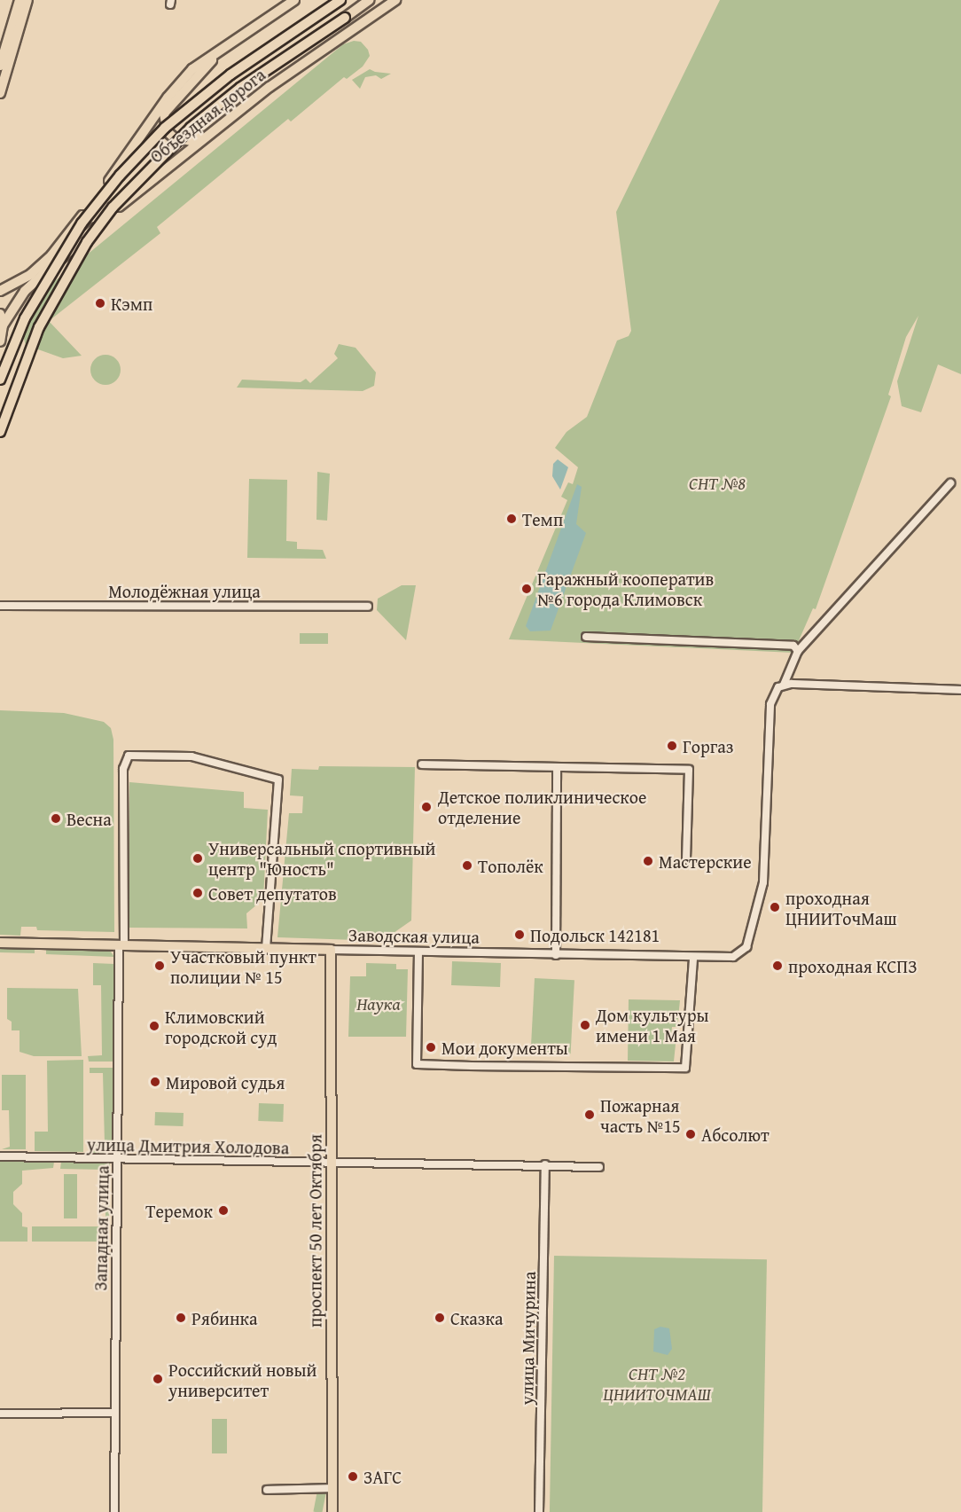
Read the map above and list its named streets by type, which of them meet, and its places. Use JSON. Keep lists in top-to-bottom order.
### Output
{
  "streets": {
    "main road": ["Объездная дорога", "Заводская улица", "проспект 50 лет Октября"],
    "street": [
      "Молодёжная улица",
      "улица Дмитрия Холодова",
      "Западная улица",
      "улица Мичурина"
    ]
  },
  "crossings": [
    ["Заводская улица", "Западная улица"],
    ["Заводская улица", "проспект 50 лет Октября"],
    ["улица Дмитрия Холодова", "Западная улица"],
    ["улица Дмитрия Холодова", "проспект 50 лет Октября"],
    ["улица Дмитрия Холодова", "улица Мичурина"]
  ],
  "parks": ["СНТ №8", "Наука", "СНТ №2 ЦНИИТОЧМАШ"],
  "places": [
    "Кэмп",
    "Темп",
    "Гаражный кооператив №6 города Климовск",
    "Горгаз",
    "Детское поликлиническое отделение",
    "Весна",
    "Универсальный спортивный центр \"Юность\"",
    "Мастерские",
    "Тополёк",
    "Совет депутатов",
    "проходная ЦНИИТочМаш",
    "Подольск 142181",
    "Участковый пункт полиции № 15",
    "проходная КСПЗ",
    "Дом культуры имени 1 Мая",
    "Климовский городской суд",
    "Мои документы",
    "Мировой судья",
    "Пожарная часть №15",
    "Абсолют",
    "Теремок",
    "Рябинка",
    "Сказка",
    "Российский новый университет",
    "ЗАГС"
  ]
}
